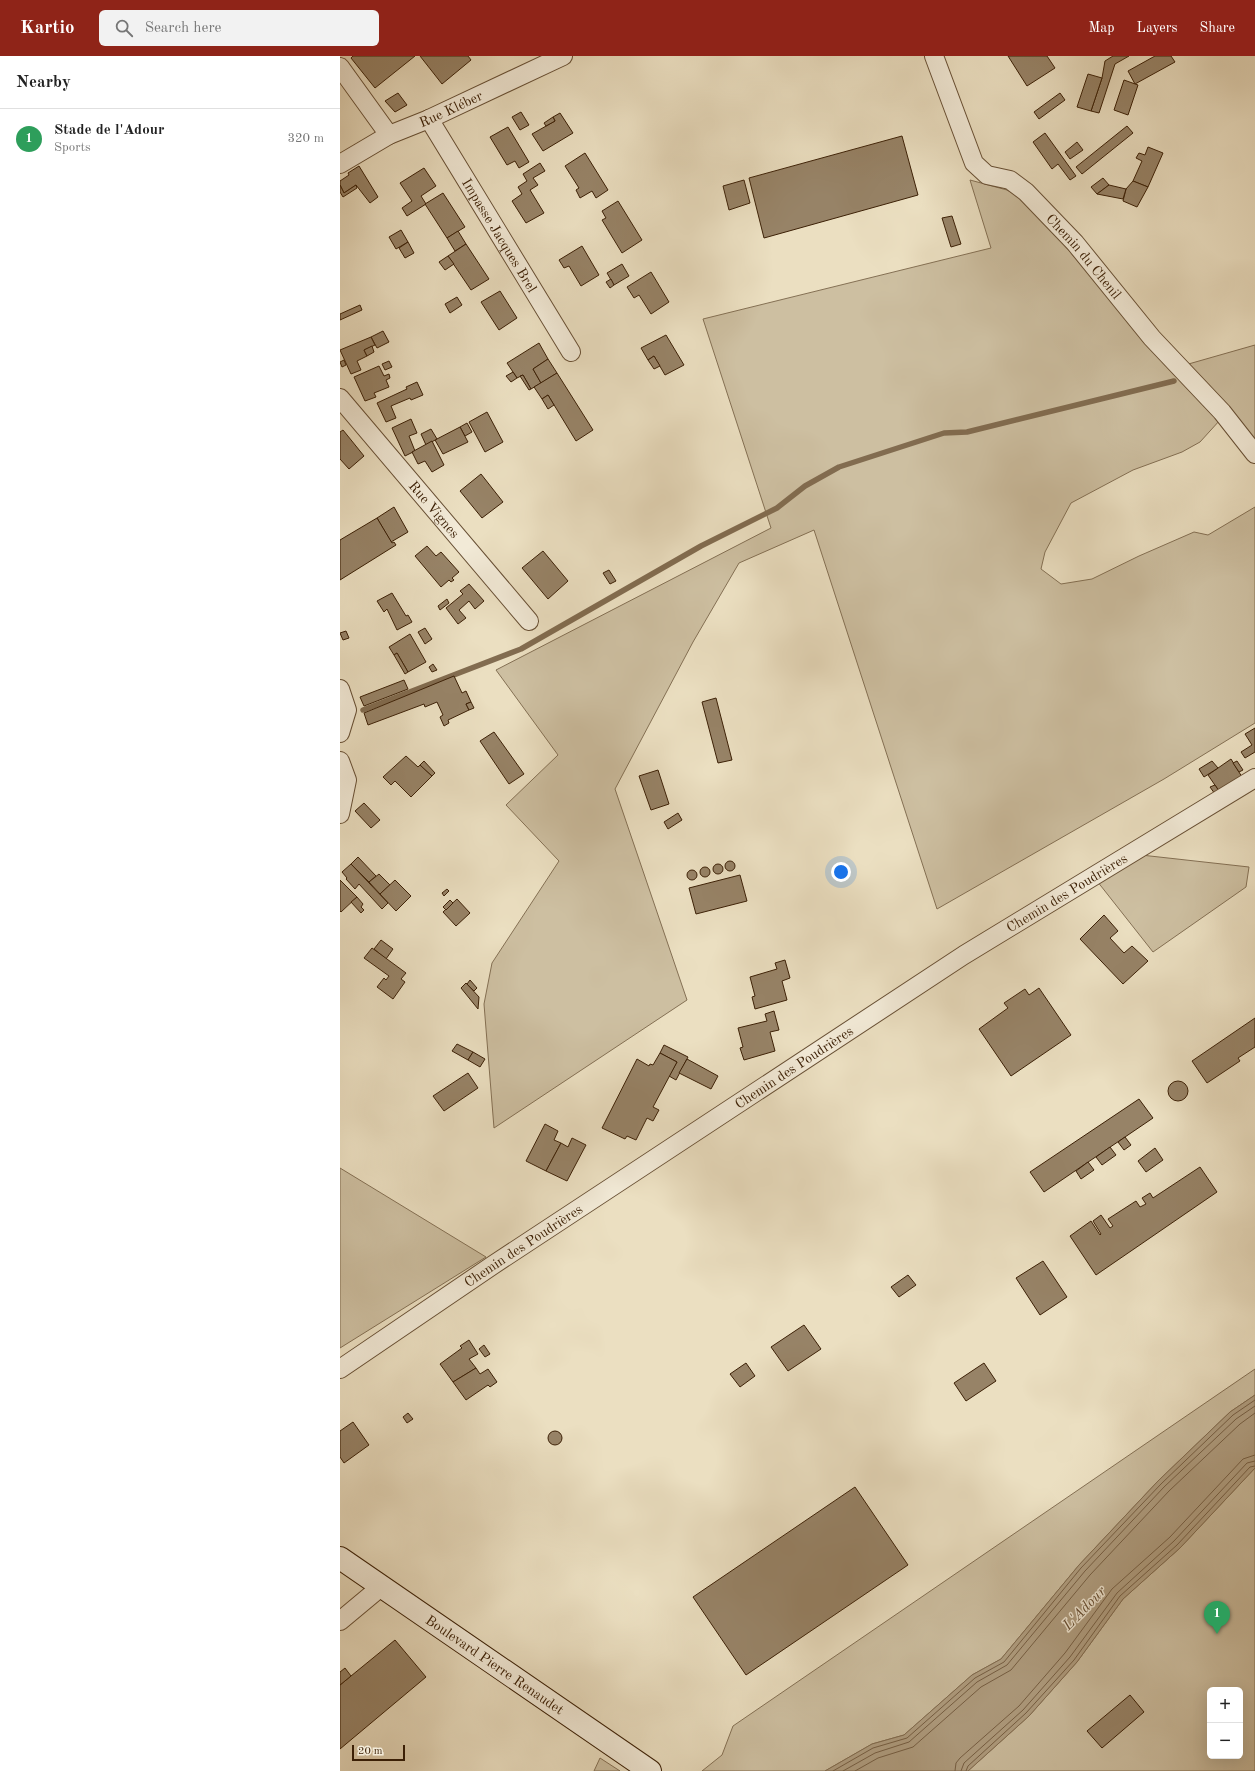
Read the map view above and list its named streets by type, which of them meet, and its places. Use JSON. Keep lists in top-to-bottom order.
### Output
{
  "streets": {
    "street": [
      "Rue Kléber",
      "Impasse Jacques Brel",
      "Chemin du Chenil",
      "Rue Vignes",
      "Chemin des Poudrières",
      "Boulevard Pierre Renaudet"
    ]
  },
  "crossings": [
    ["Rue Kléber", "Impasse Jacques Brel"]
  ],
  "water": ["L'Adour"],
  "scale_bar": "20 m",
  "page": {
    "header": "Kartio",
    "search": "Search here",
    "nav": ["Map", "Layers", "Share"],
    "heading": "Nearby",
    "list": [
      {
        "mark": "1",
        "name": "Stade de l'Adour",
        "note": "Sports",
        "value": "320 m"
      }
    ],
    "pins": "1",
    "map_buttons": ["+", "−"],
    "scale": "20 m"
  }
}
